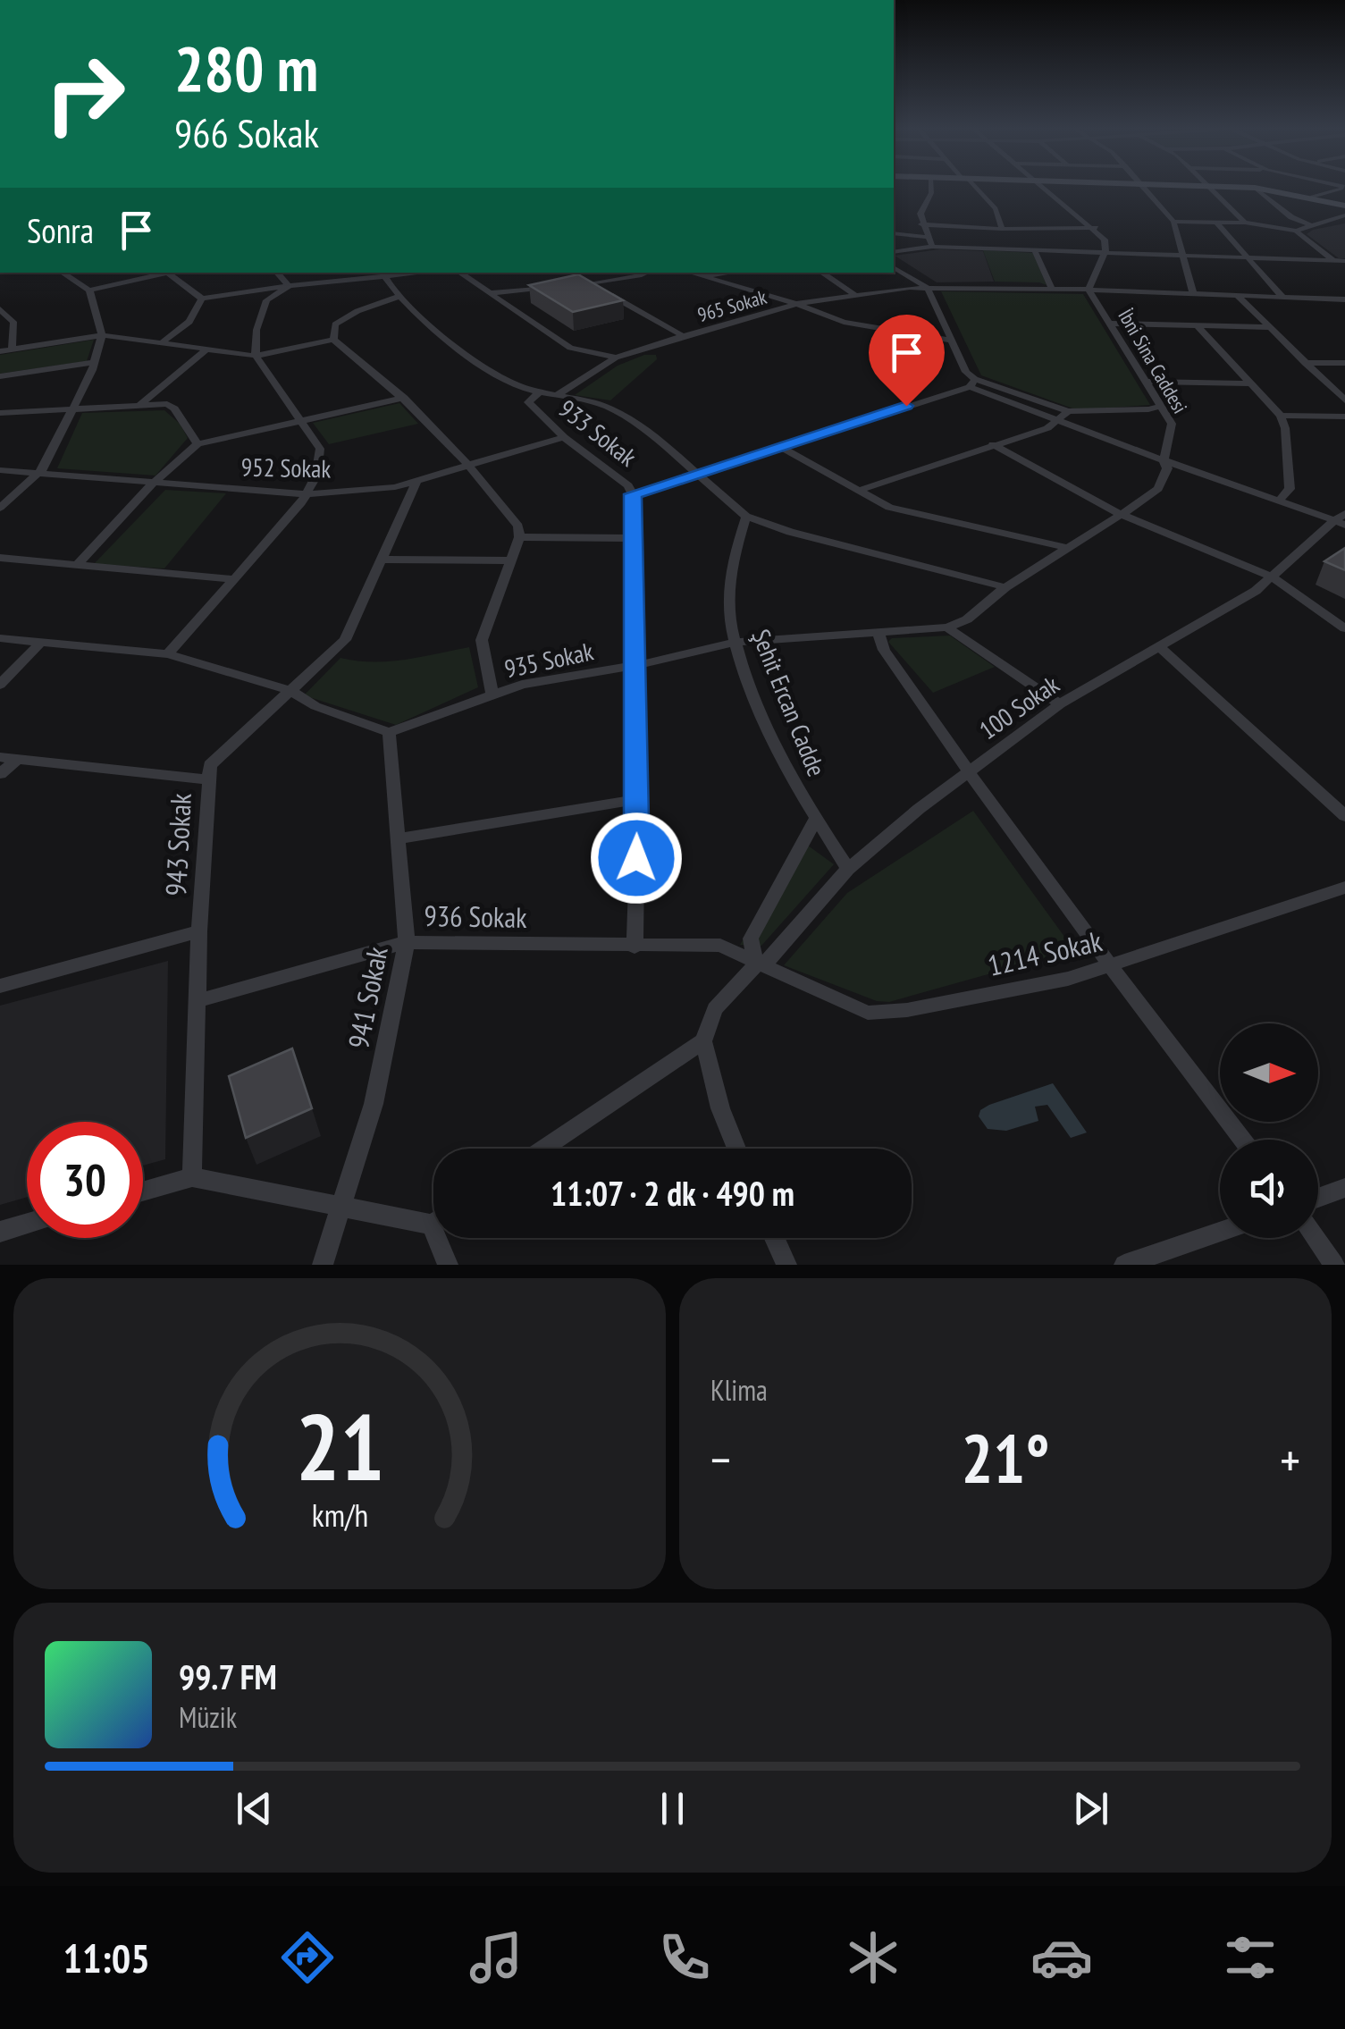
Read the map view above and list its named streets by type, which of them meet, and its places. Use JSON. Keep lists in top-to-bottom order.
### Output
{
  "streets": {
    "street": [
      "965 Sokak",
      "İbni Sina Caddesi",
      "933 Sokak",
      "952 Sokak",
      "935 Sokak",
      "Şehit Ercan Cadde",
      "100 Sokak",
      "943 Sokak",
      "936 Sokak",
      "1214 Sokak",
      "941 Sokak"
    ]
  },
  "crossings": [
    ["965 Sokak", "İbni Sina Caddesi"],
    ["İbni Sina Caddesi", "935 Sokak"],
    ["933 Sokak", "952 Sokak"],
    ["933 Sokak", "935 Sokak"],
    ["933 Sokak", "936 Sokak"],
    ["952 Sokak", "943 Sokak"],
    ["935 Sokak", "Şehit Ercan Cadde"],
    ["935 Sokak", "941 Sokak"],
    ["Şehit Ercan Cadde", "100 Sokak"],
    ["100 Sokak", "936 Sokak"],
    ["100 Sokak", "1214 Sokak"],
    ["943 Sokak", "936 Sokak"],
    ["936 Sokak", "1214 Sokak"],
    ["936 Sokak", "941 Sokak"]
  ],
  "north": "right",
  "page": {
    "turn": ["280 m", "966 Sokak"],
    "then": "Sonra",
    "limit": "30",
    "trip": "11:07 · 2 dk · 490 m",
    "tile": "Klima",
    "heat": ["−", "21°", "+"],
    "song": ["99.7 FM", "Müzik"],
    "tabs": "11:05",
    "gauge": ["21", "km/h"]
  }
}
